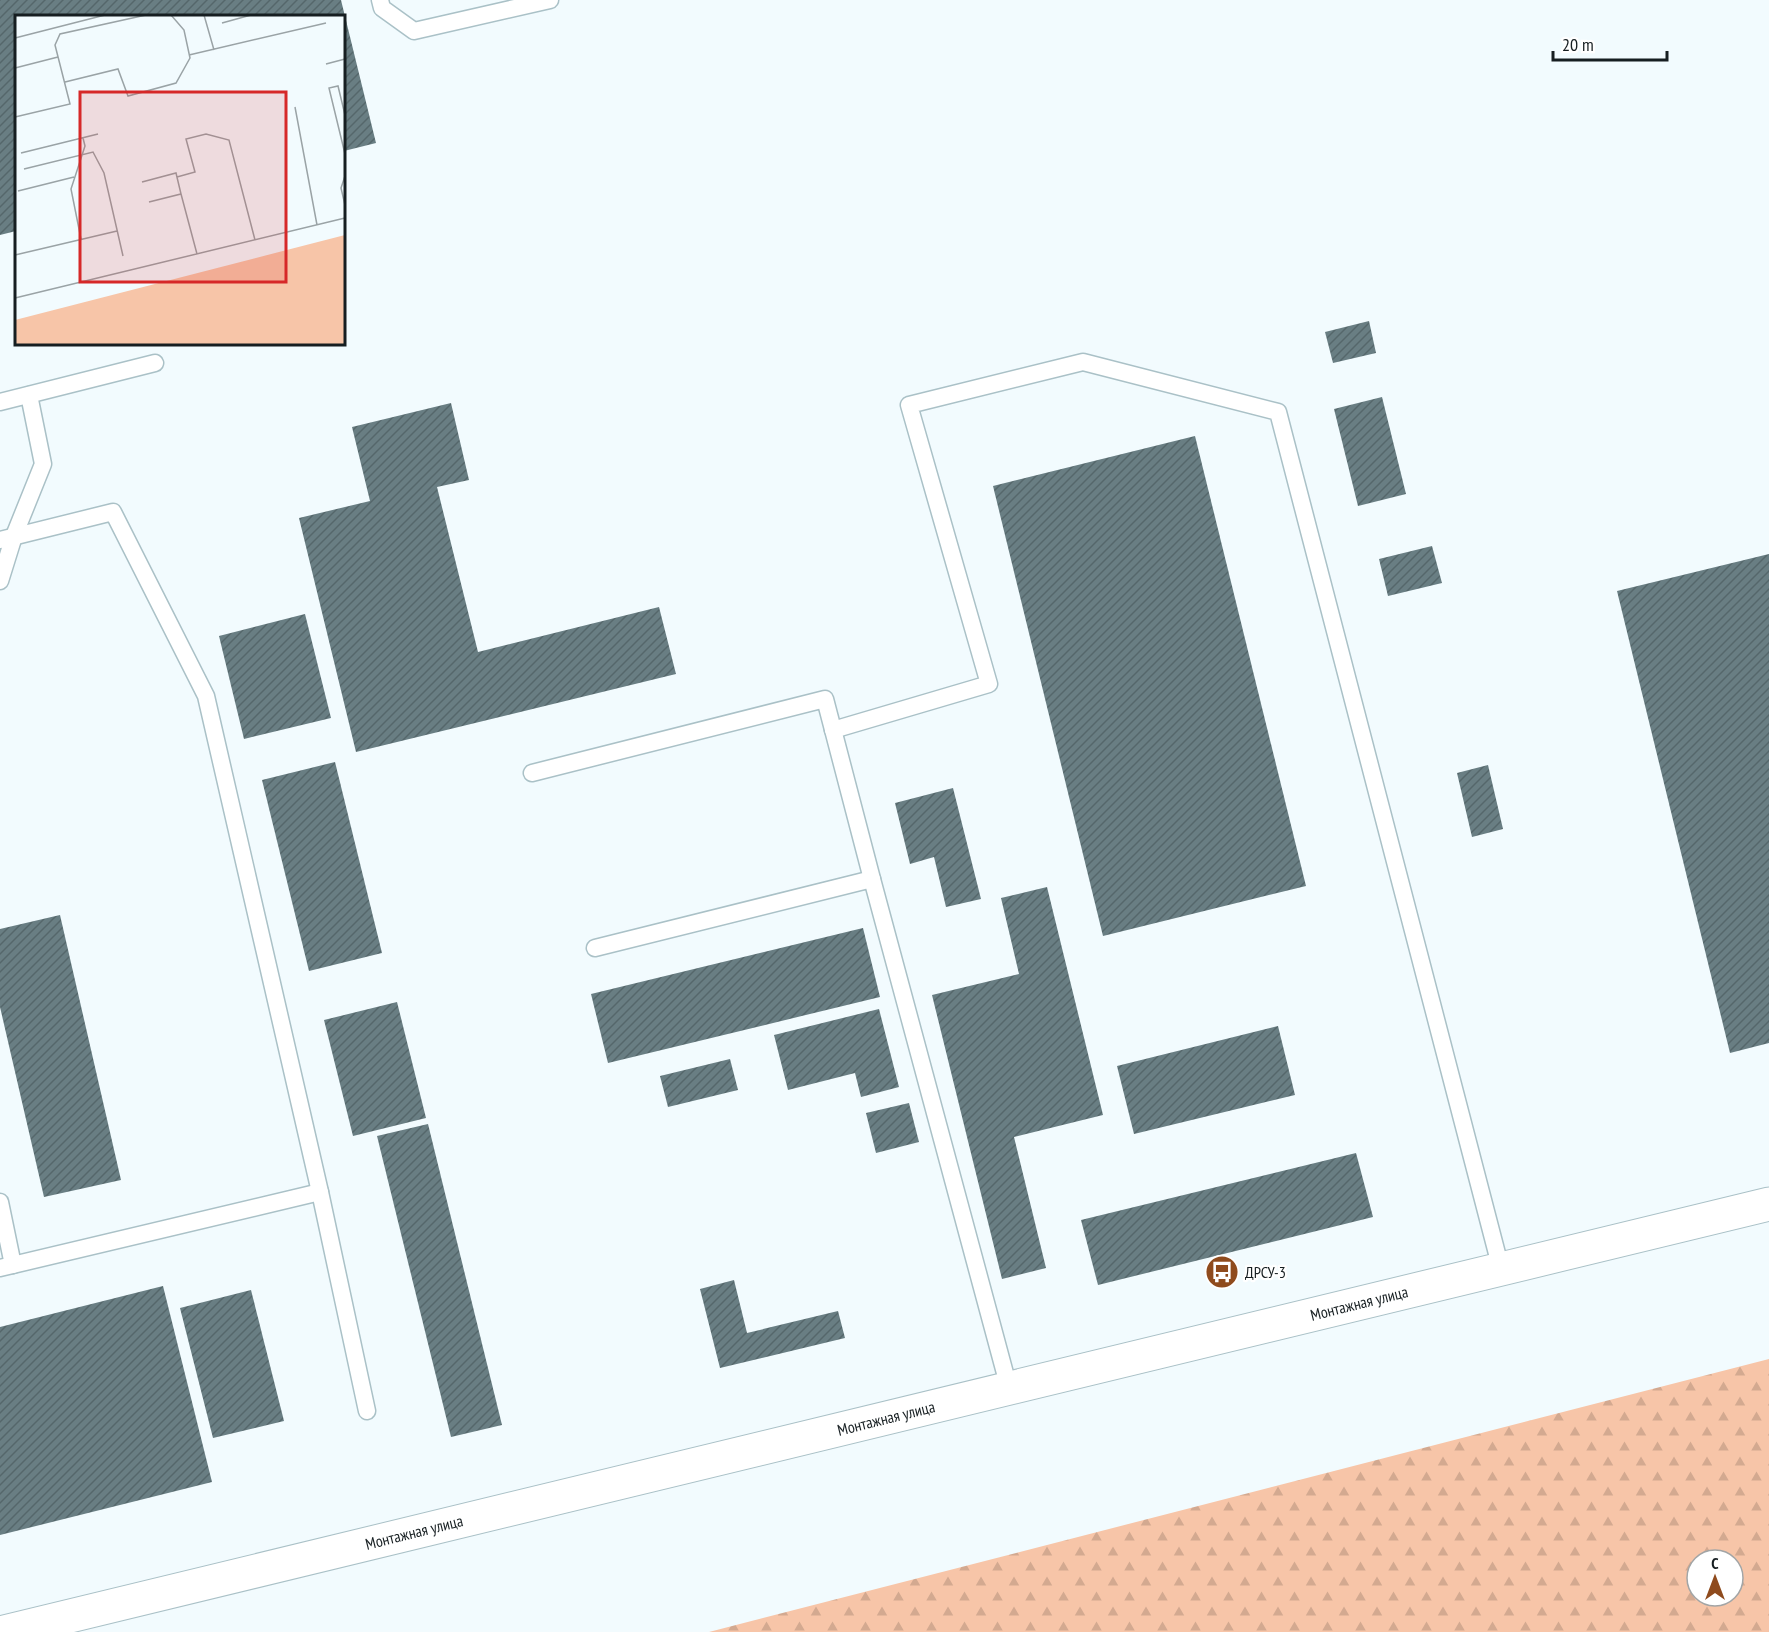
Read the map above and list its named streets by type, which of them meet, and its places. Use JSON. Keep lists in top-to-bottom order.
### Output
{
  "streets": {
    "street": ["Монтажная улица"]
  },
  "places": {
    "bus stop": ["ДРСУ-3"]
  },
  "scale_bar": "20 m",
  "north": "top"
}
